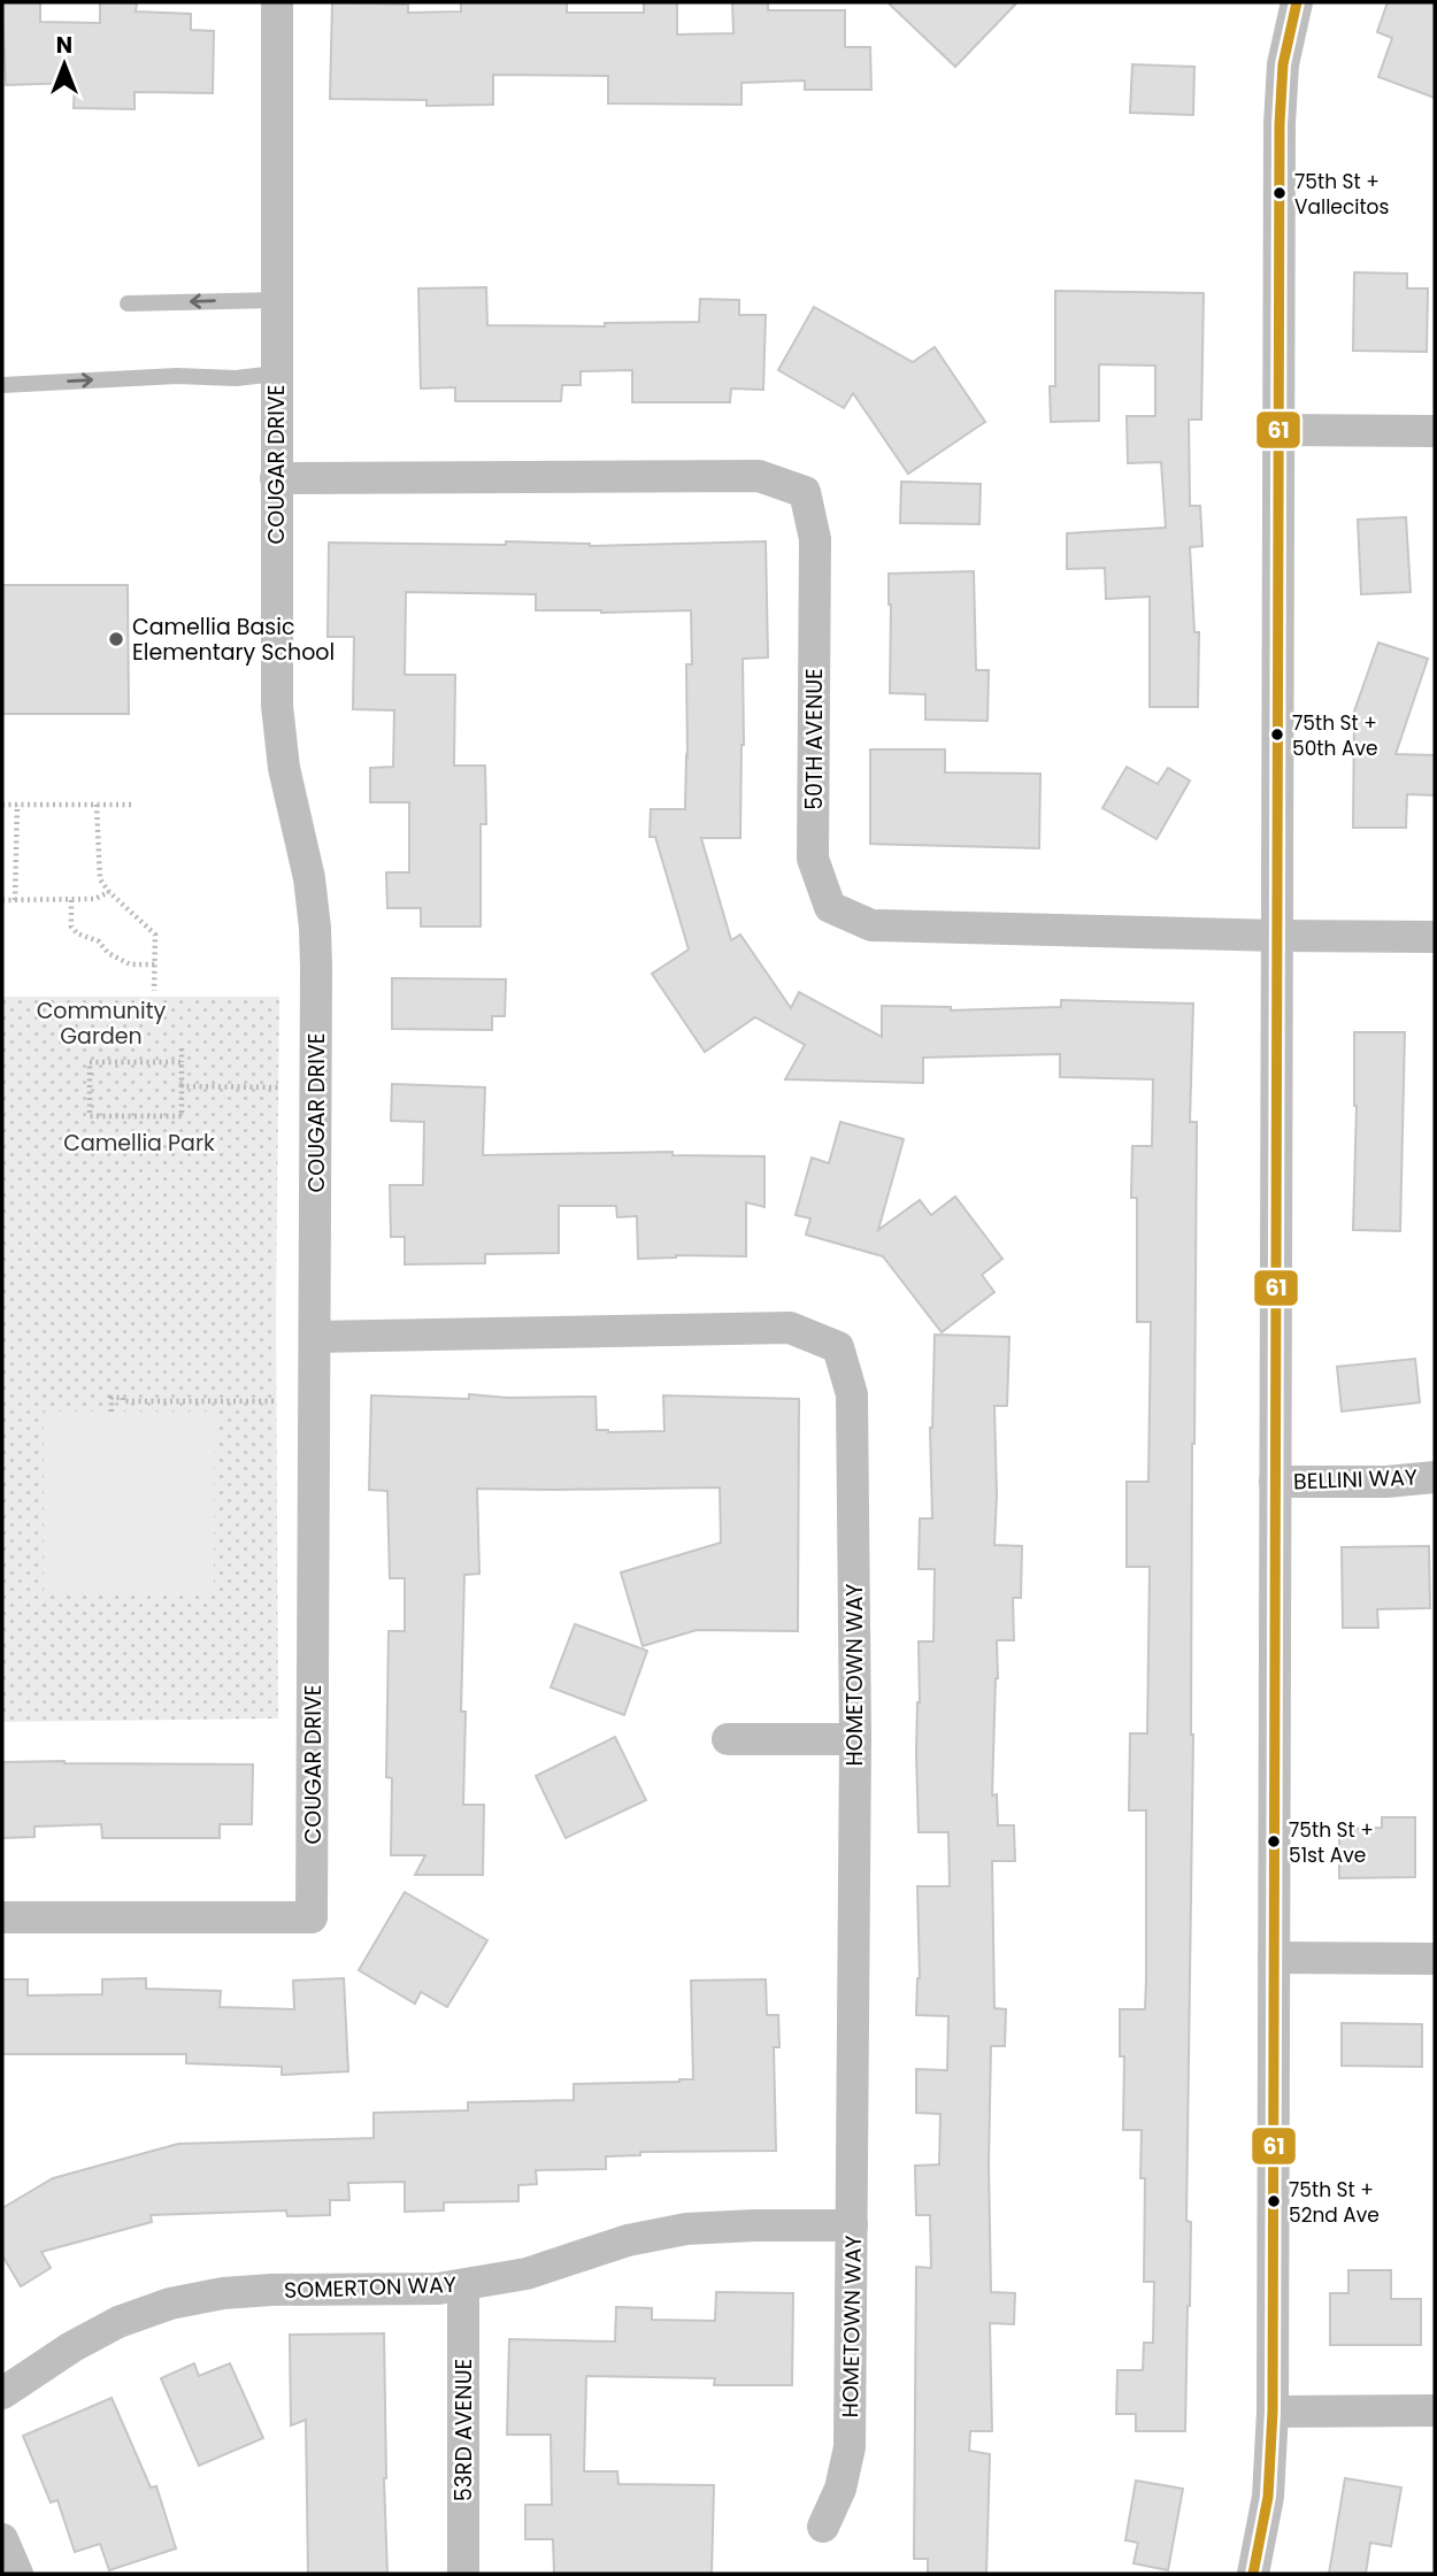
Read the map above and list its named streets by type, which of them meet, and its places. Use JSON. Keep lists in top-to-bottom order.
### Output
{
  "streets": {
    "street": [
      "COUGAR DRIVE",
      "50TH AVENUE",
      "BELLINI WAY",
      "HOMETOWN WAY",
      "SOMERTON WAY",
      "53RD AVENUE"
    ]
  },
  "crossings": [
    ["COUGAR DRIVE", "50TH AVENUE"],
    ["COUGAR DRIVE", "HOMETOWN WAY"],
    ["HOMETOWN WAY", "SOMERTON WAY"],
    ["SOMERTON WAY", "53RD AVENUE"]
  ],
  "parks": ["Community Garden", "Camellia Park"],
  "places": [
    "75th St + Vallecitos",
    "Camellia Basic Elementary School",
    "75th St + 50th Ave",
    "75th St + 51st Ave",
    "75th St + 52nd Ave"
  ],
  "lines": ["transit line 61"],
  "north": "top"
}
